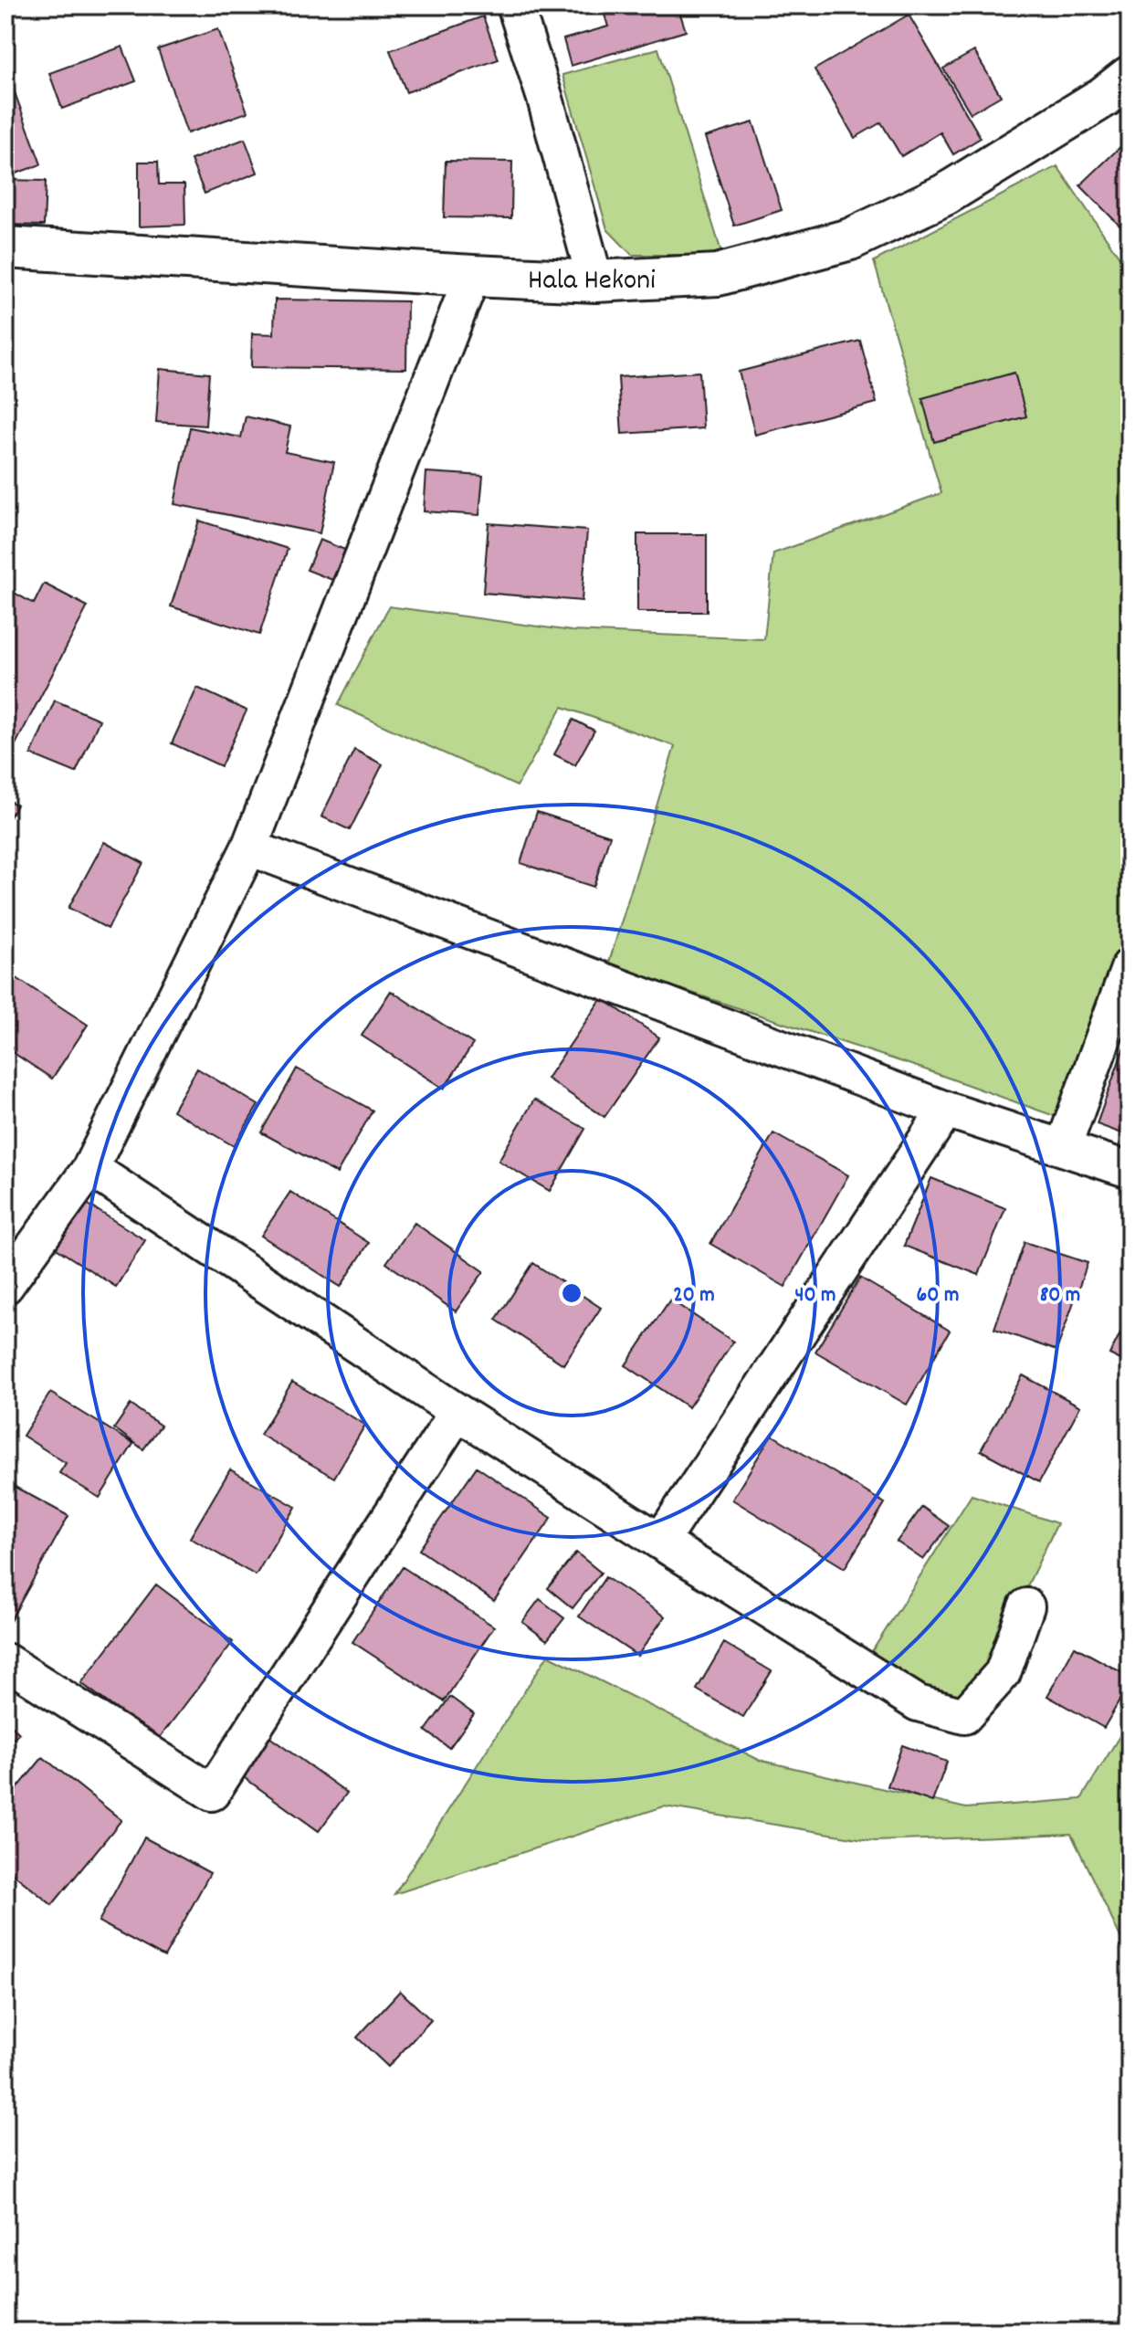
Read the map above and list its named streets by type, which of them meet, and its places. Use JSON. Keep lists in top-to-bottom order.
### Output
{
  "streets": {
    "street": ["Hala Hekoni"]
  },
  "rings": [
    "20 m",
    "40 m",
    "60 m",
    "80 m"
  ]
}
